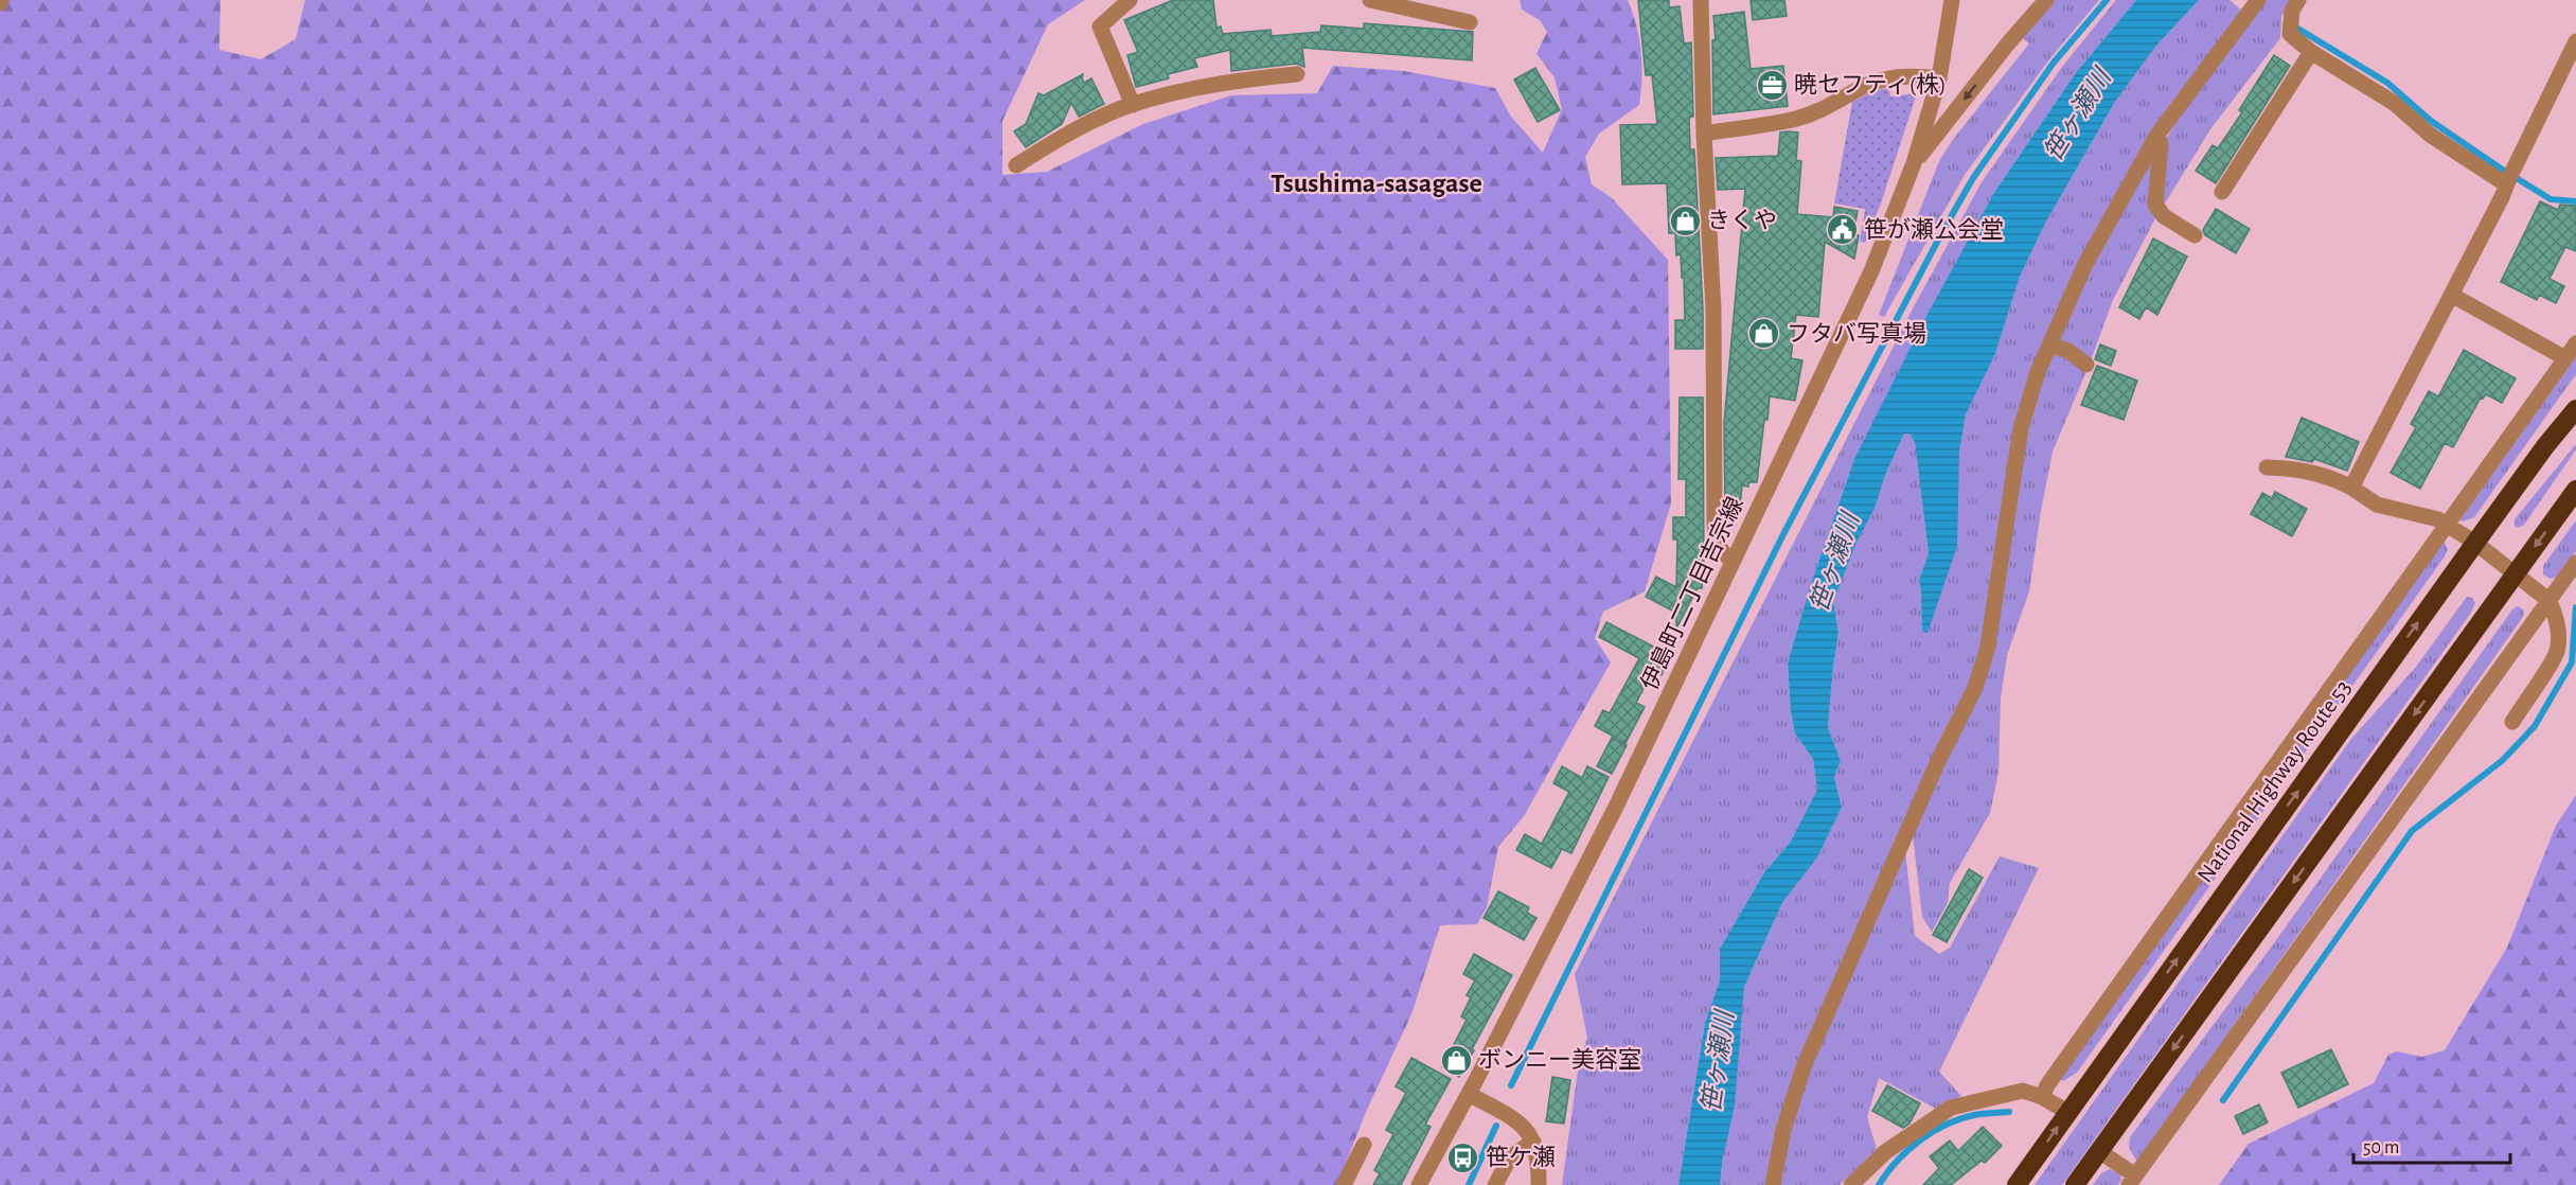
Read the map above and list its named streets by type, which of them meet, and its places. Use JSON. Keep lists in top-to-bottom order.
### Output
{
  "streets": {
    "highway": ["National Highway Route 53"],
    "street": ["伊島町二丁目吉宗線"]
  },
  "districts": ["Tsushima-sasagase"],
  "water": ["笹ヶ瀬川"],
  "places": {
    "office": ["暁セフティ(株)"],
    "shop": ["きくや", "フタバ写真場", "ボンニー美容室"],
    "public building": ["笹が瀬公会堂"],
    "bus stop": ["笹ケ瀬"]
  },
  "scale_bar": "50 m"
}
